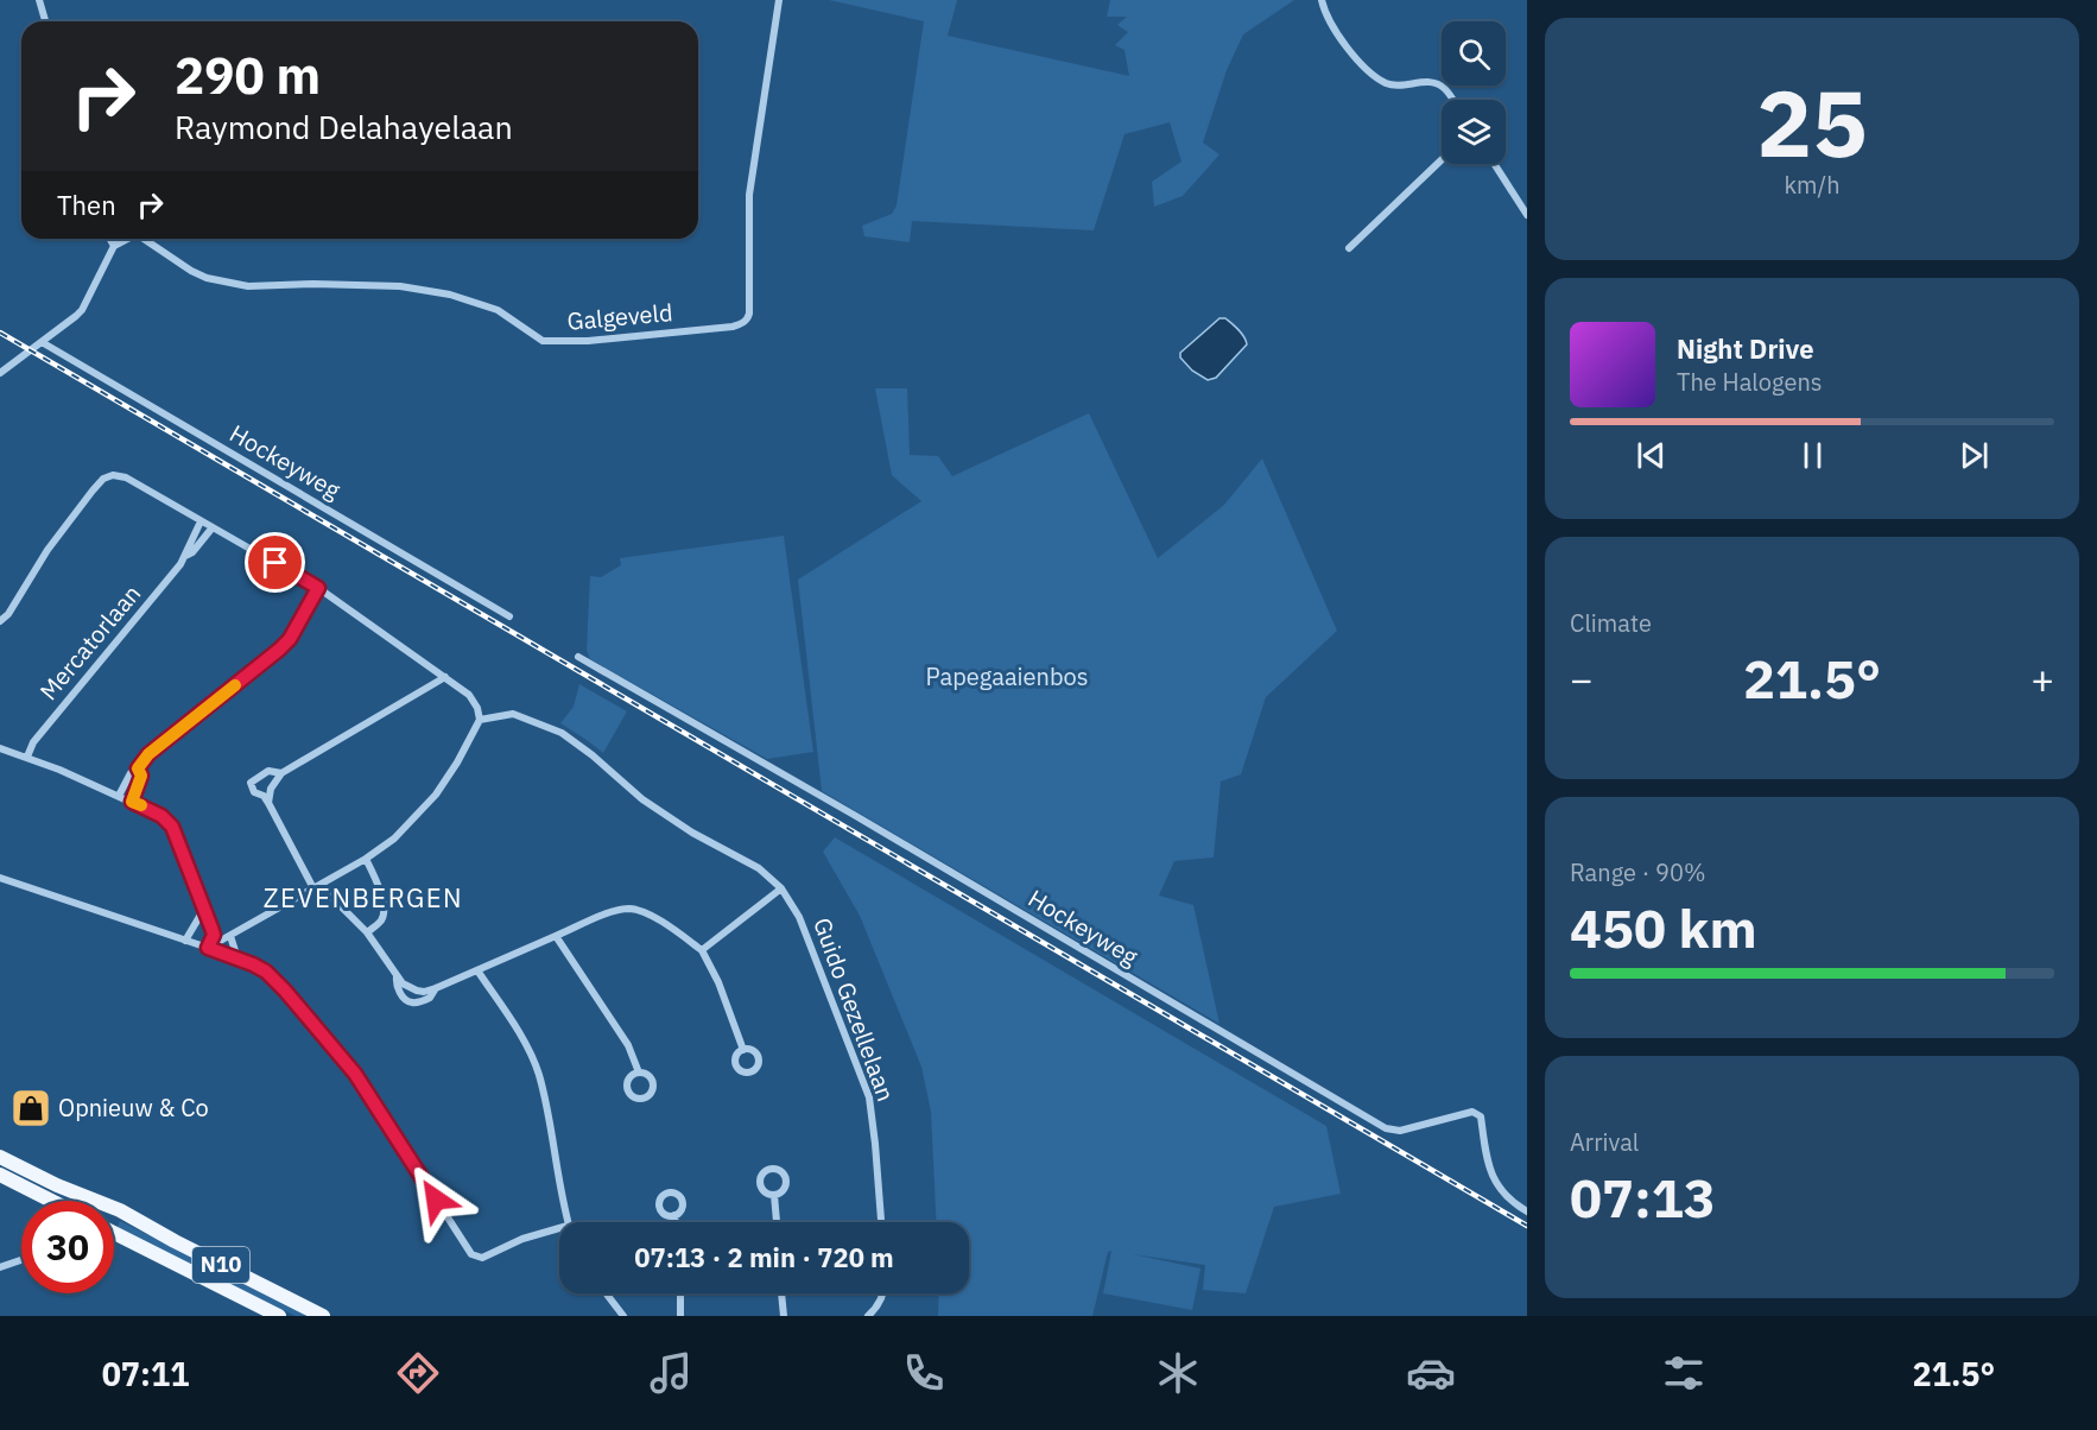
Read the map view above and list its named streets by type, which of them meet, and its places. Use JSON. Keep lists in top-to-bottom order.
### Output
{
  "streets": {
    "main road": ["N10"],
    "street": [
      "Galgeveld",
      "Hockeyweg",
      "Mercatorlaan",
      "Guido Gezellelaan"
    ]
  },
  "districts": ["ZEVENBERGEN"],
  "parks": ["Papegaaienbos"],
  "places": {
    "shop": ["Opnieuw & Co"]
  },
  "page": {
    "tile": [
      ["25", "km/h"],
      "Climate",
      ["Range · 90%", "450 km"],
      ["Arrival", "07:13"]
    ],
    "turn": ["290 m", "Raymond Delahayelaan"],
    "then": "Then",
    "song": ["Night Drive", "The Halogens"],
    "heat": ["−", "21.5°", "+"],
    "limit": "30",
    "trip": "07:13 · 2 min · 720 m",
    "tabs": ["07:11", "21.5°"]
  }
}
